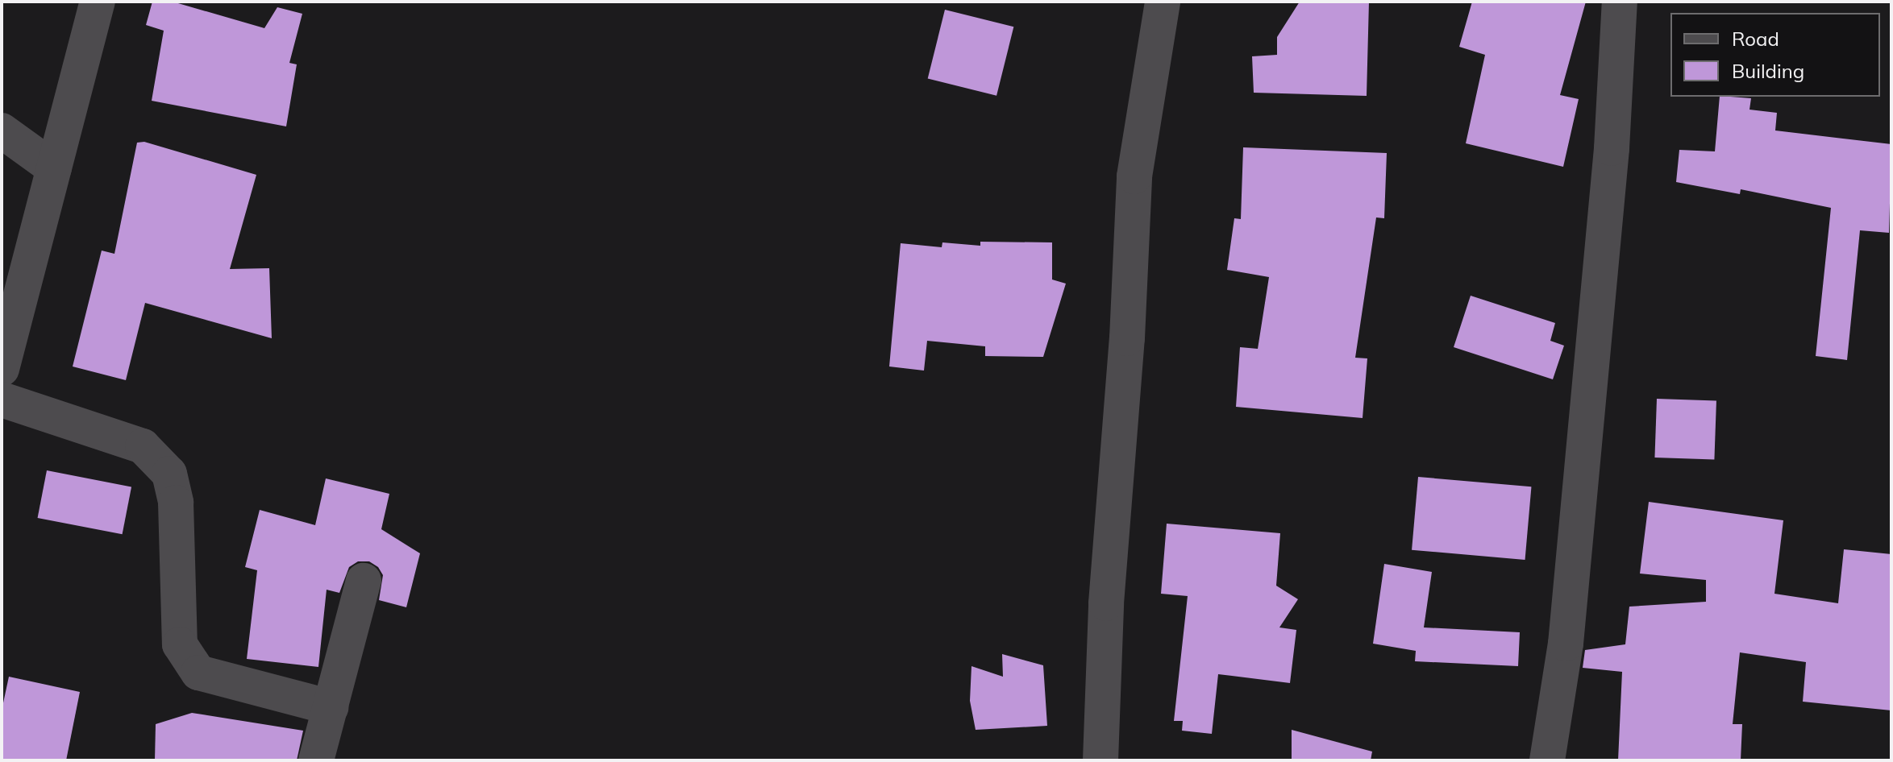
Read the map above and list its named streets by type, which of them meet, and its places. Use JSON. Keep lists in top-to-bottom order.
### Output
{
  "legend": ["Road", "Building"]
}
